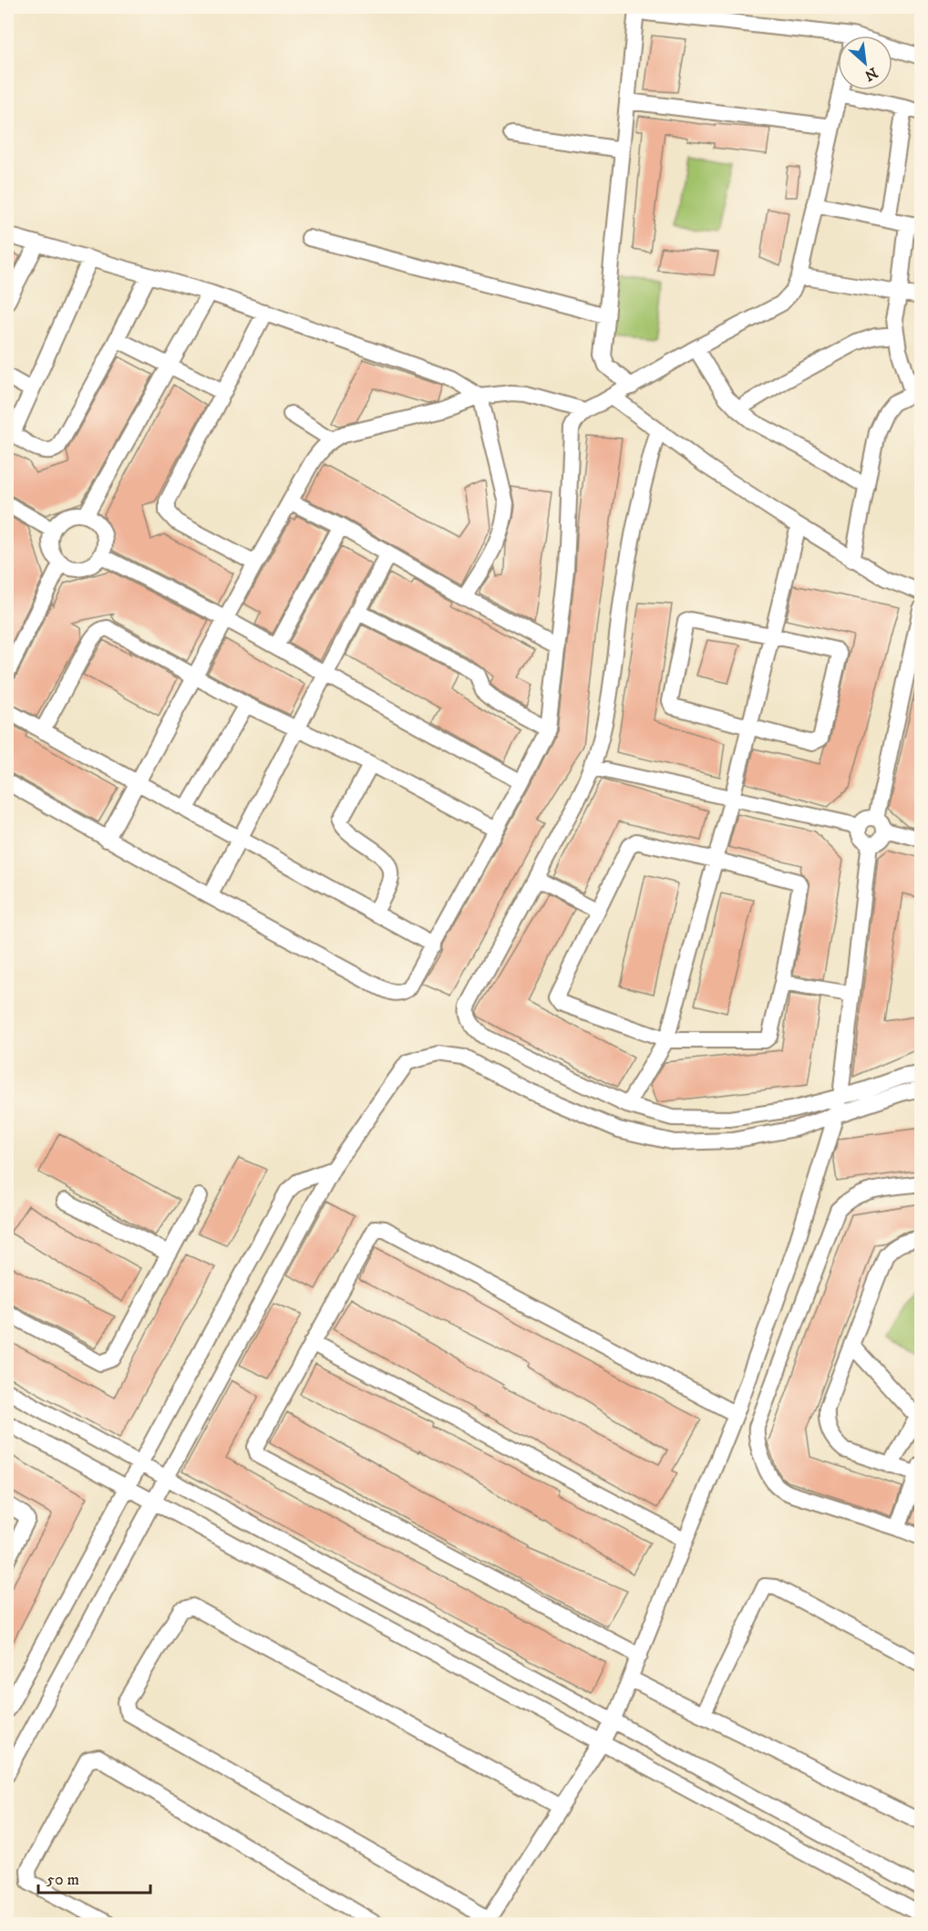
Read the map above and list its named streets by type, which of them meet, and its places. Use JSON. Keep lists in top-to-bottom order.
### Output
{
  "scale_bar": "50 m",
  "north": "bottom right"
}
